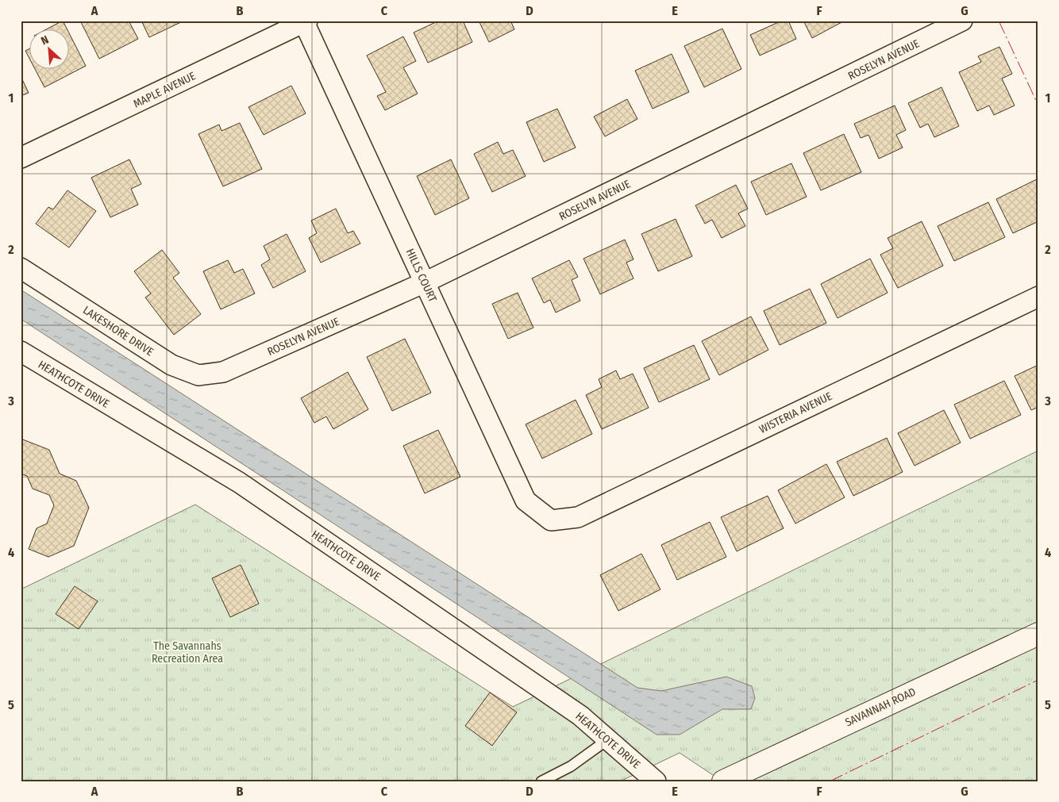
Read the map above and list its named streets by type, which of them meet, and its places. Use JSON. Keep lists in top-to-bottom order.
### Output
{
  "streets": {
    "street": [
      "ROSELYN AVENUE",
      "MAPLE AVENUE",
      "HILLS COURT",
      "LAKESHORE DRIVE",
      "HEATHCOTE DRIVE",
      "WISTERIA AVENUE",
      "SAVANNAH ROAD"
    ]
  },
  "crossings": [
    ["ROSELYN AVENUE", "HILLS COURT"],
    ["ROSELYN AVENUE", "LAKESHORE DRIVE"],
    ["MAPLE AVENUE", "HILLS COURT"],
    ["HILLS COURT", "WISTERIA AVENUE"]
  ],
  "parks": ["The Savannahs Recreation Area"],
  "north": "top left",
  "grid": {
    "columns": [
      "A",
      "B",
      "C",
      "D",
      "E",
      "F",
      "G"
    ],
    "rows": [
      "1",
      "2",
      "3",
      "4",
      "5"
    ]
  }
}
